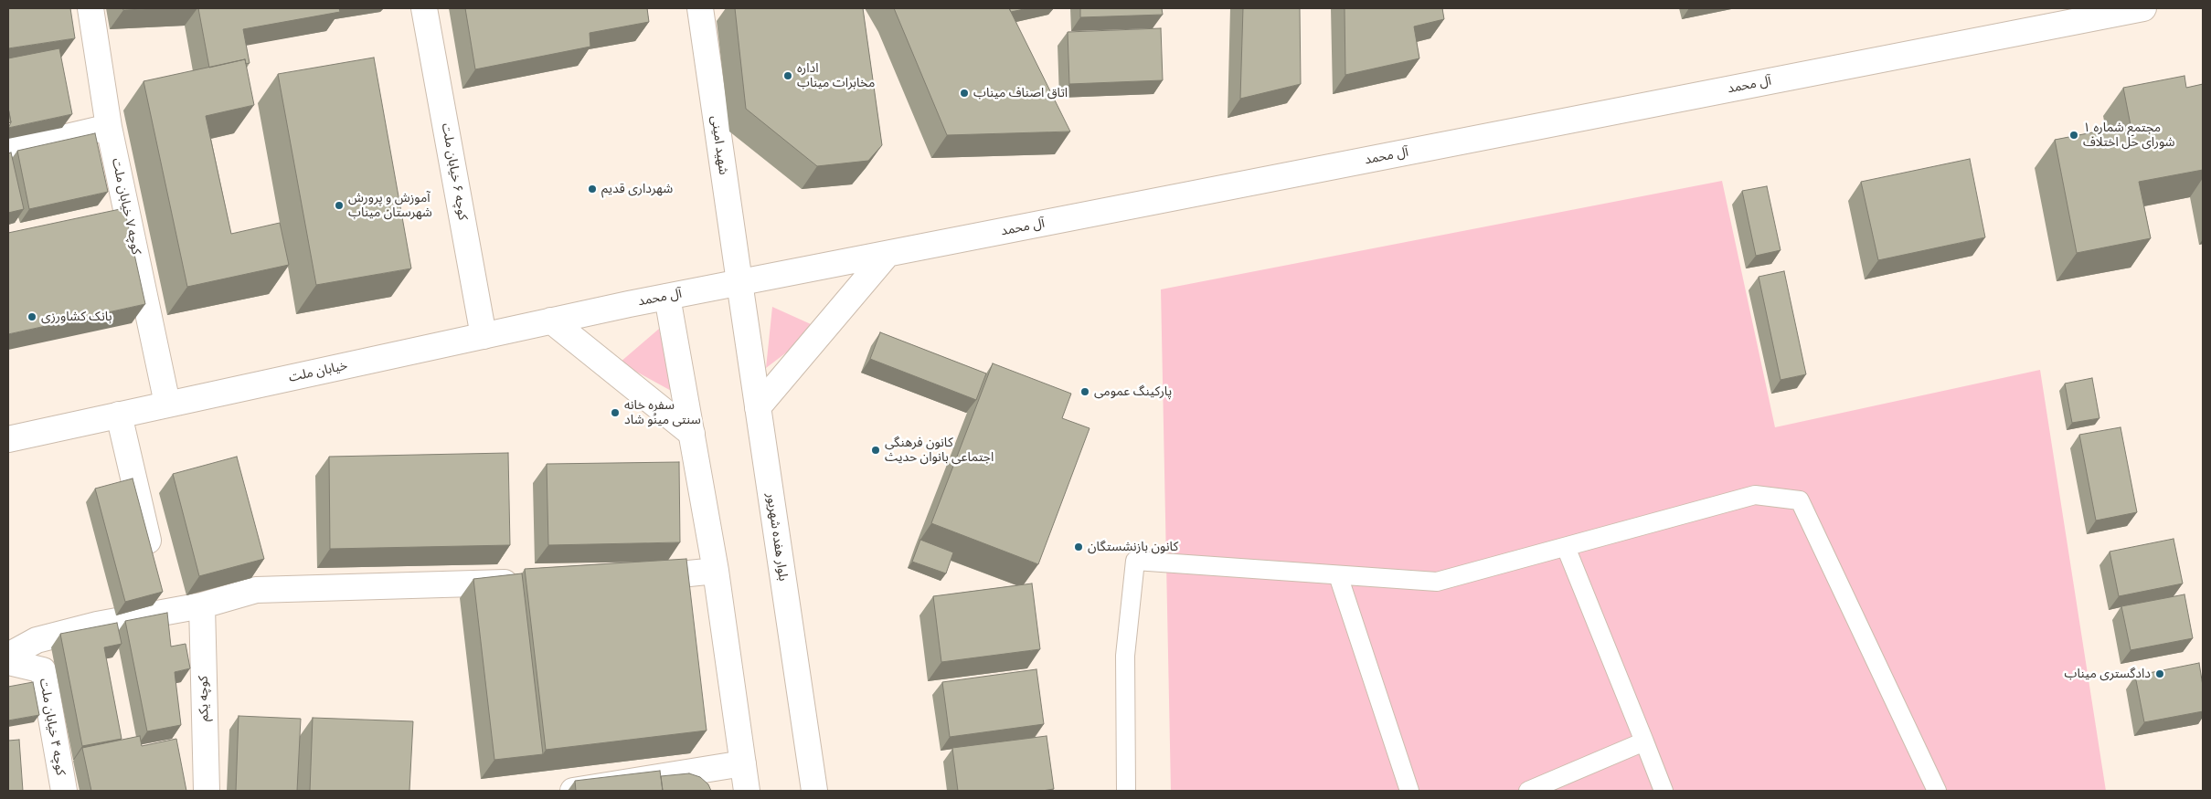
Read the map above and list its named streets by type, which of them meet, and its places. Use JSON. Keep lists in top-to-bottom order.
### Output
{
  "streets": {
    "street": [
      "آل محمد",
      "شهید امینی",
      "کوچه ۶ خیابان ملت",
      "کوچه ۷ خیابان ملت",
      "خیابان ملت",
      "بلوار هفده شهریور",
      "کوچه یکم",
      "کوچه ۴ خیابان ملت"
    ]
  },
  "crossings": [
    ["آل محمد", "شهید امینی"],
    ["آل محمد", "خیابان ملت"],
    ["آل محمد", "بلوار هفده شهریور"],
    ["شهید امینی", "بلوار هفده شهریور"],
    ["کوچه ۶ خیابان ملت", "خیابان ملت"],
    ["کوچه ۷ خیابان ملت", "خیابان ملت"]
  ],
  "places": [
    "اداره مخابرات میناب",
    "اتاق اصناف میناب",
    "مجتمع شماره ۱ شورای حل اختلاف",
    "شهرداری قدیم",
    "آموزش و پرورش شهرستان میناب",
    "بانک کشاورزی",
    "پارکینگ عمومی",
    "سفره خانه سنتی مینُو شاد",
    "کانون فرهنگی اجتماعی بانوان حدیث",
    "کانون بازنشستگان",
    "دادگستری میناب"
  ]
}
